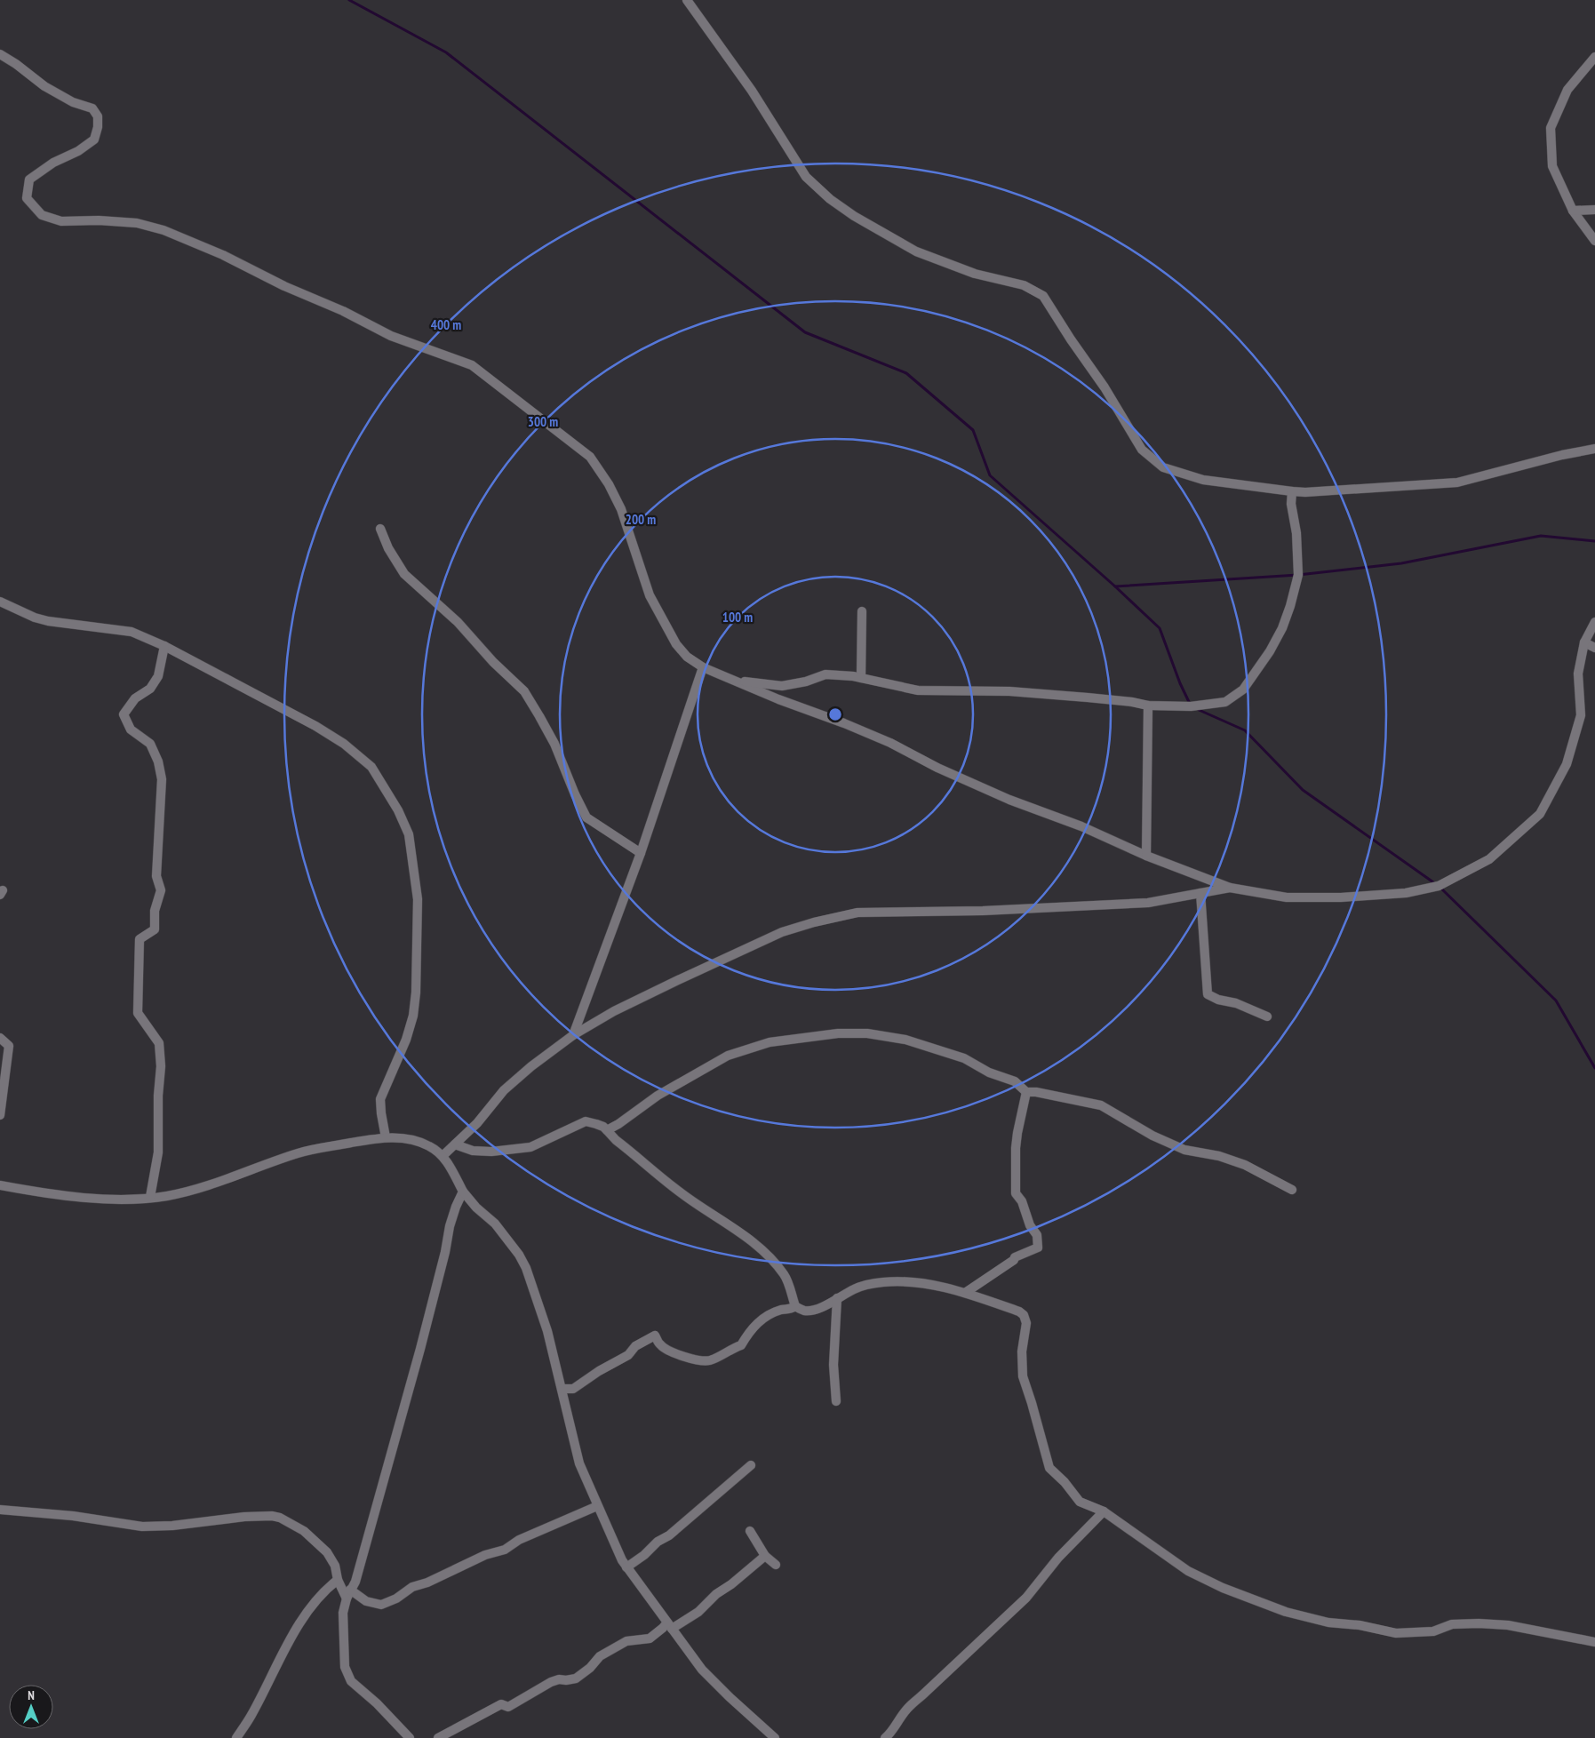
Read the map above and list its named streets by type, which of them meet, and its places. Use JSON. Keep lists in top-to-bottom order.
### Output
{
  "north": "top",
  "rings": [
    "400 m",
    "300 m",
    "200 m",
    "100 m"
  ]
}
